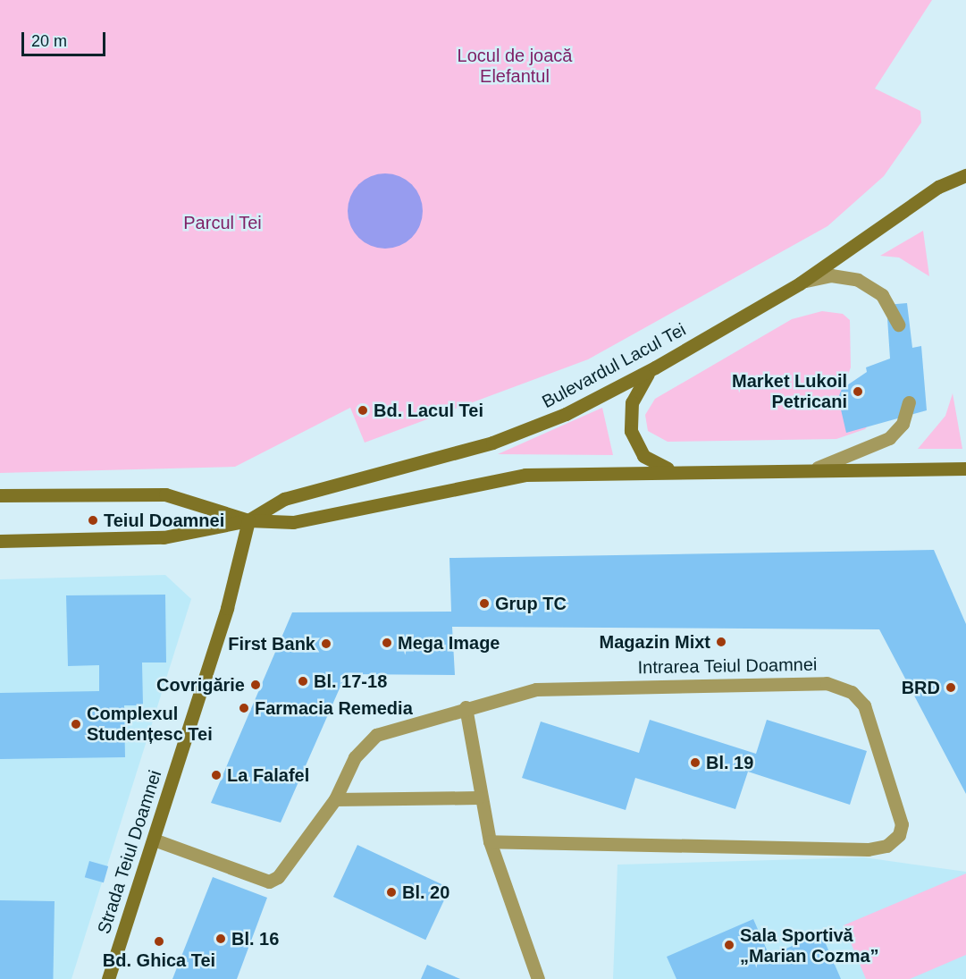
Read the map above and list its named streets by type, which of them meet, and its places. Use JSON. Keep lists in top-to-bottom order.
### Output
{
  "streets": {
    "main road": ["Bulevardul Lacul Tei", "Strada Teiul Doamnei"],
    "street": ["Intrarea Teiul Doamnei"]
  },
  "crossings": [
    ["Bulevardul Lacul Tei", "Strada Teiul Doamnei"],
    ["Intrarea Teiul Doamnei", "Strada Teiul Doamnei"]
  ],
  "parks": ["Locul de joacă Elefantul", "Parcul Tei"],
  "places": [
    "Market Lukoil Petricani",
    "Bd. Lacul Tei",
    "Teiul Doamnei",
    "Grup TC",
    "Magazin Mixt",
    "Mega Image",
    "First Bank",
    "Bl. 17-18",
    "Covrigărie",
    "BRD",
    "Farmacia Remedia",
    "Complexul Studențesc Tei",
    "Bl. 19",
    "La Falafel",
    "Bl. 20",
    "Bl. 16",
    "Bd. Ghica Tei",
    "Sala Sportivă „Marian Cozma”"
  ],
  "scale_bar": "20 m"
}
